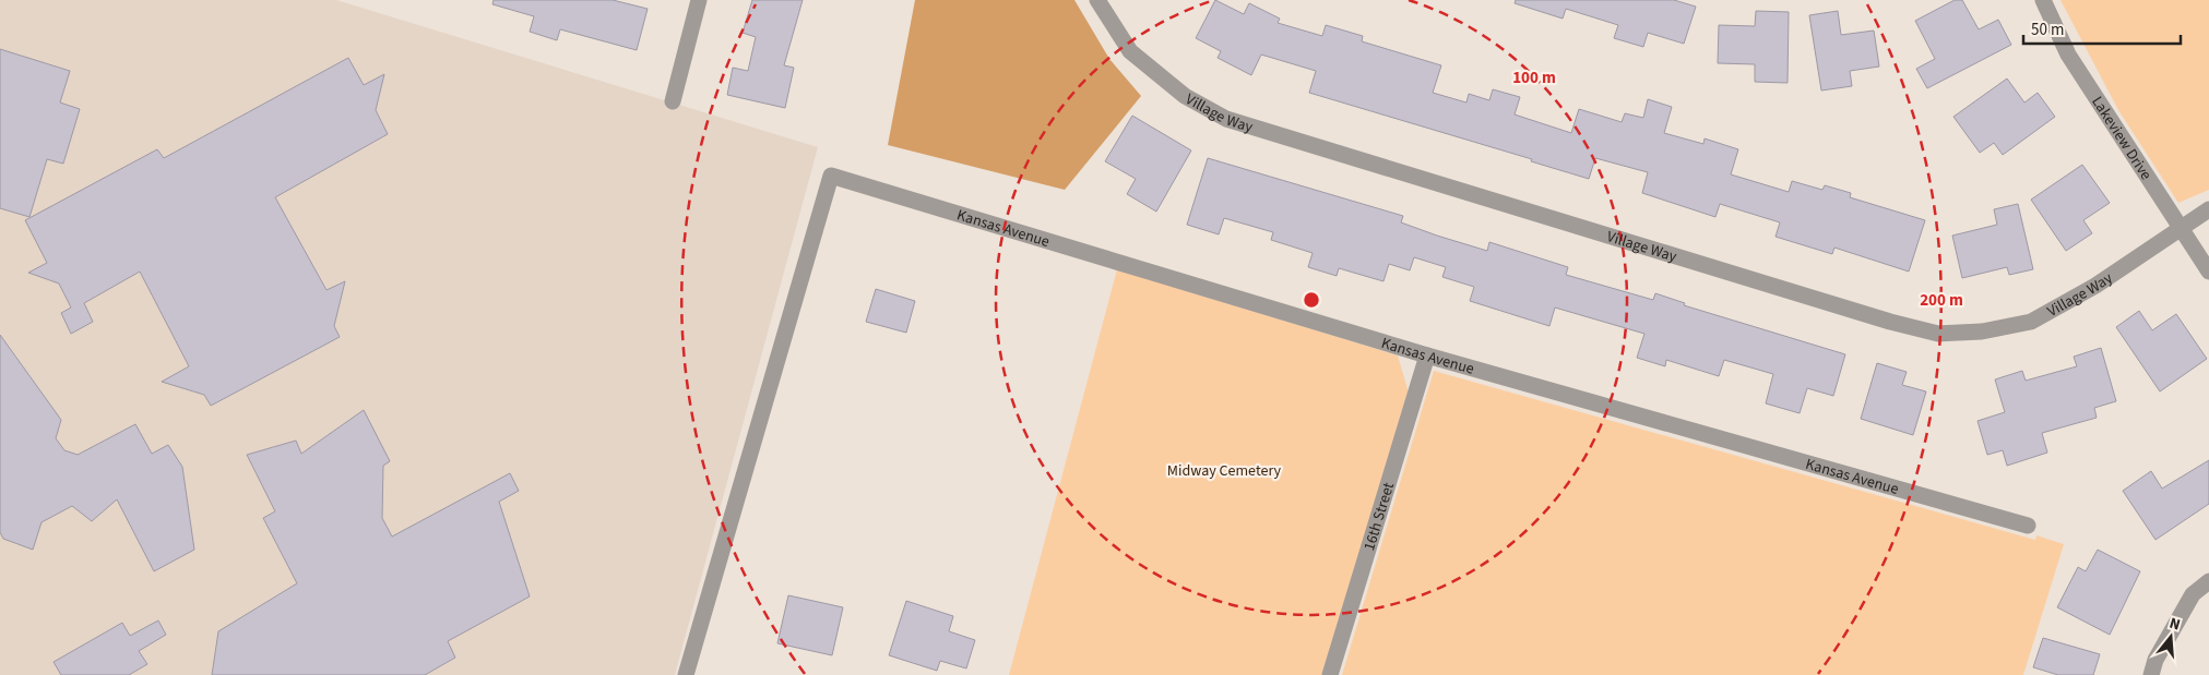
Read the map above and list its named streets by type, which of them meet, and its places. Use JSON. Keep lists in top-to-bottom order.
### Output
{
  "streets": {
    "street": [
      "Village Way",
      "Lakeview Drive",
      "Kansas Avenue",
      "16th Street"
    ]
  },
  "crossings": [
    ["Village Way", "Lakeview Drive"],
    ["Kansas Avenue", "16th Street"]
  ],
  "parks": ["Midway Cemetery"],
  "scale_bar": "50 m",
  "north": "top",
  "rings": ["100 m", "200 m"]
}
